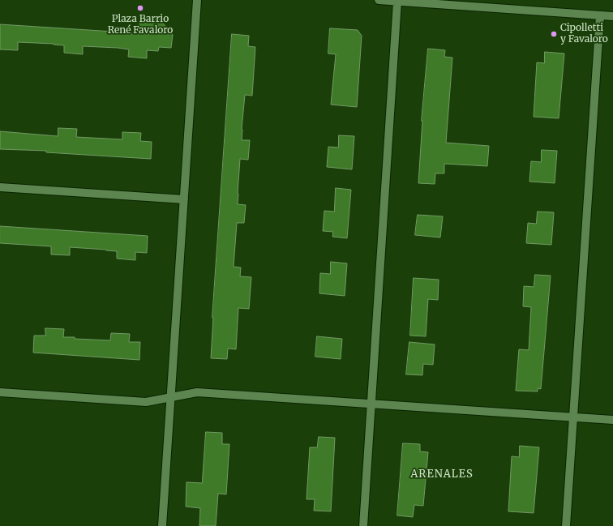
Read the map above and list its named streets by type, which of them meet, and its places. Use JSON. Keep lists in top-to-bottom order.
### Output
{
  "districts": ["ARENALES"],
  "places": ["Plaza Barrio René Favaloro", "Cipolletti y Favaloro"]
}
